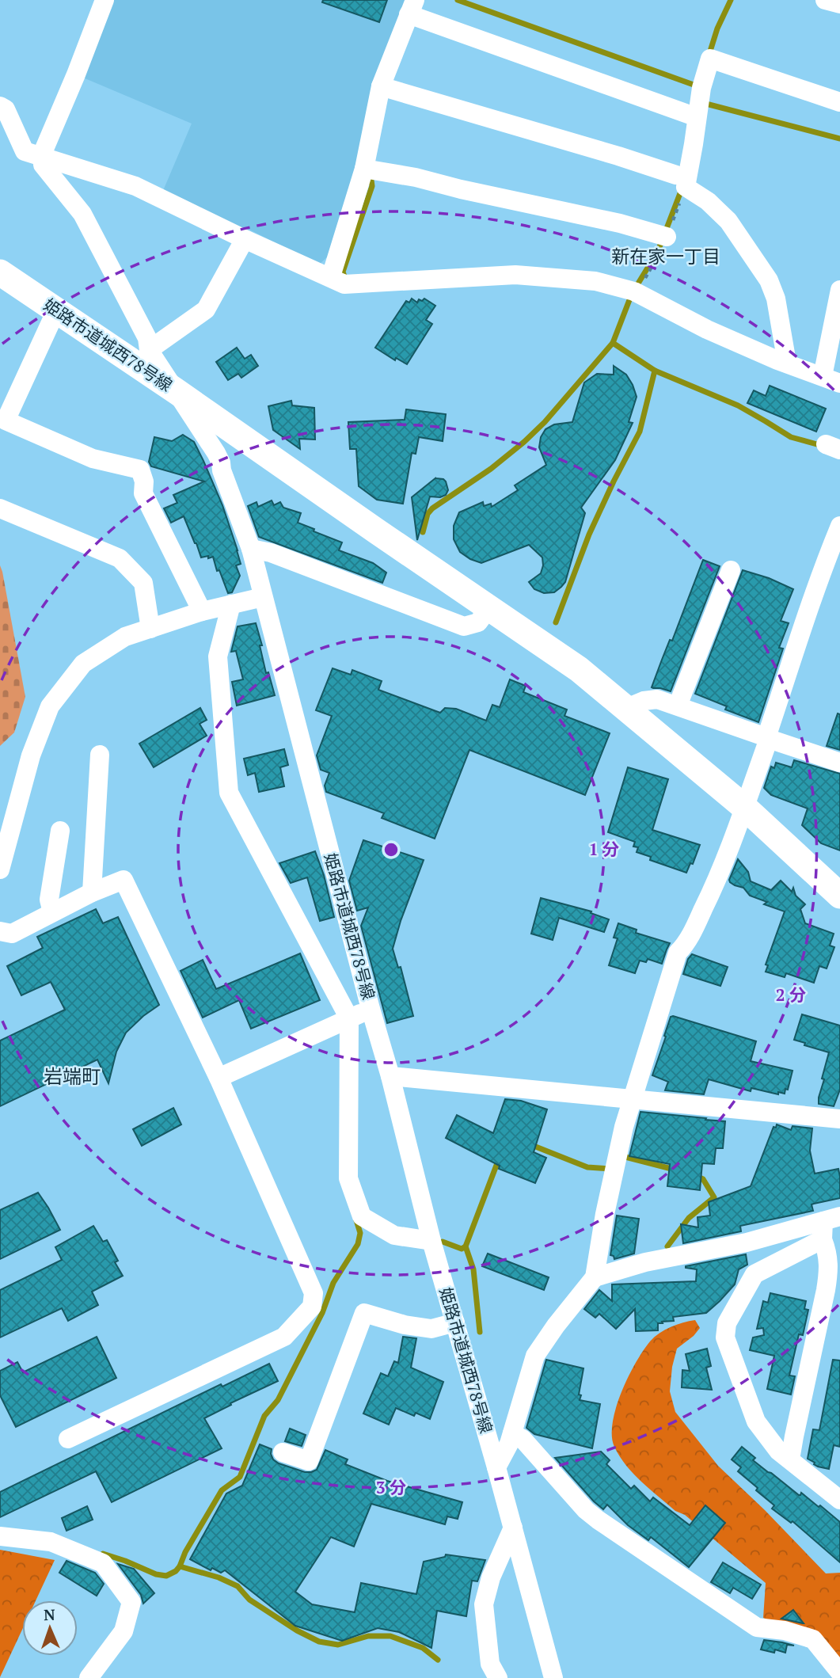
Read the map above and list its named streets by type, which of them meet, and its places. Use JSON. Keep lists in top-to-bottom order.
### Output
{
  "streets": {
    "street": ["姫路市道城西78号線"]
  },
  "districts": ["新在家一丁目", "岩端町"],
  "north": "top",
  "rings": ["1 分", "2 分", "3 分"]
}
